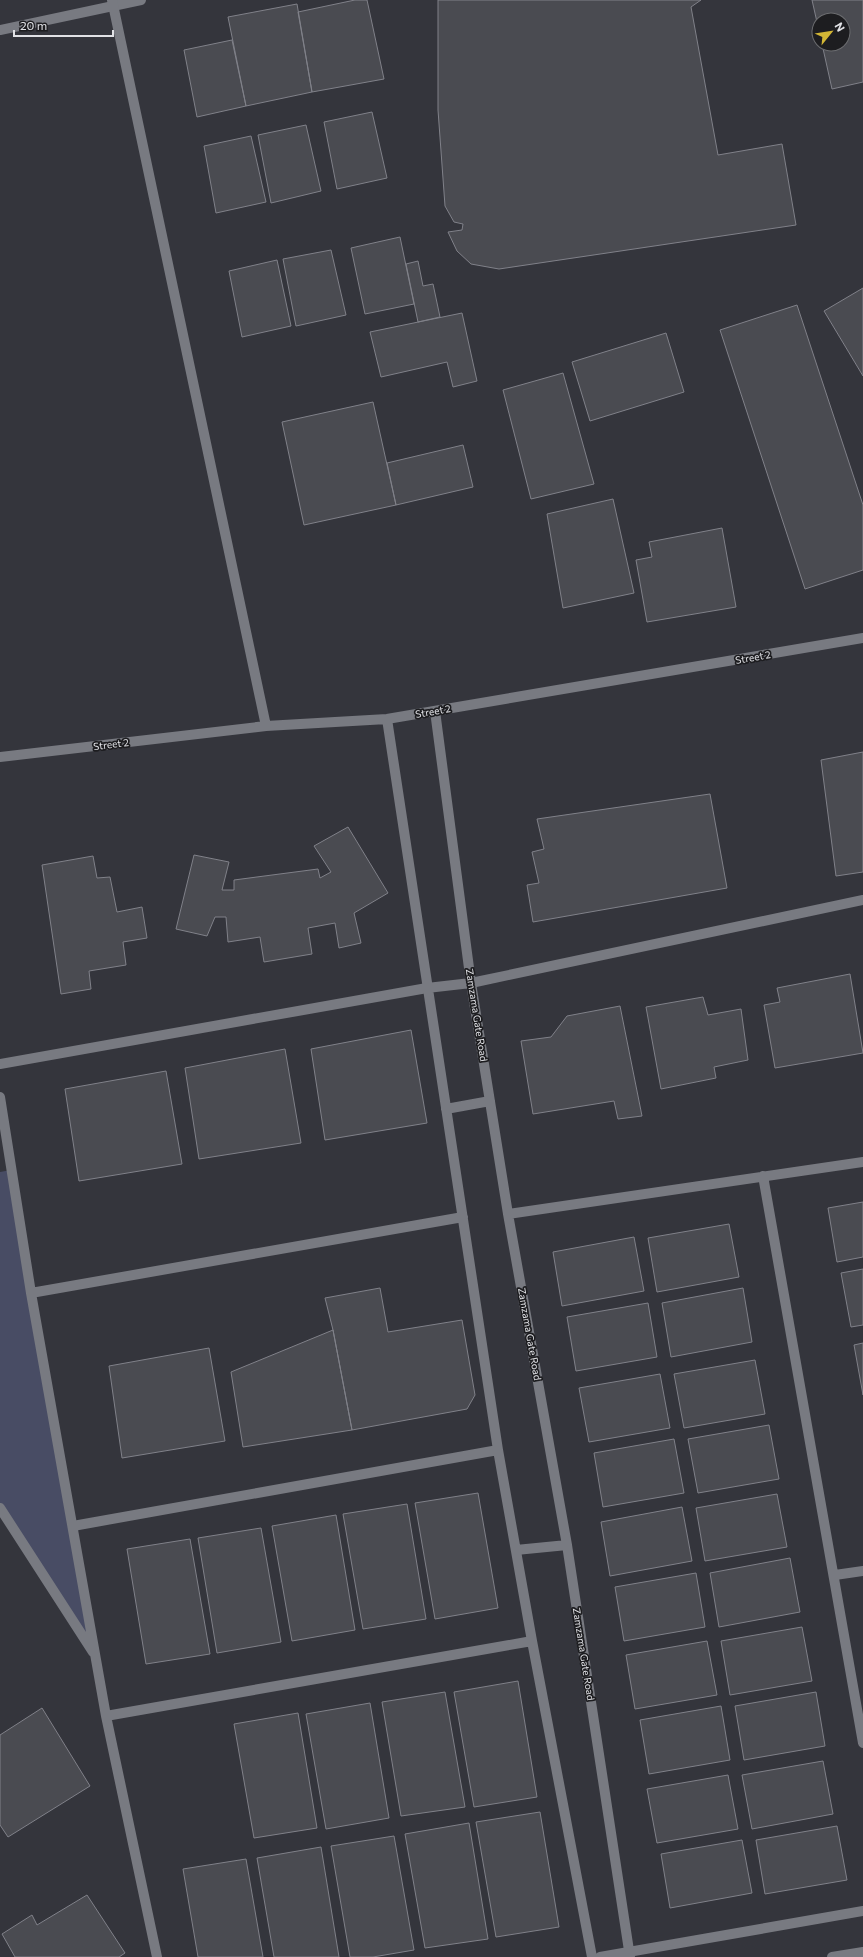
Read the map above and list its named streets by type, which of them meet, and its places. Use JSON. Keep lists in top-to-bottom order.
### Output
{
  "streets": {
    "street": ["Street 2", "Zamzama Gate Road"]
  },
  "crossings": [
    ["Street 2", "Zamzama Gate Road"]
  ],
  "scale_bar": "20 m",
  "north": "top right"
}
